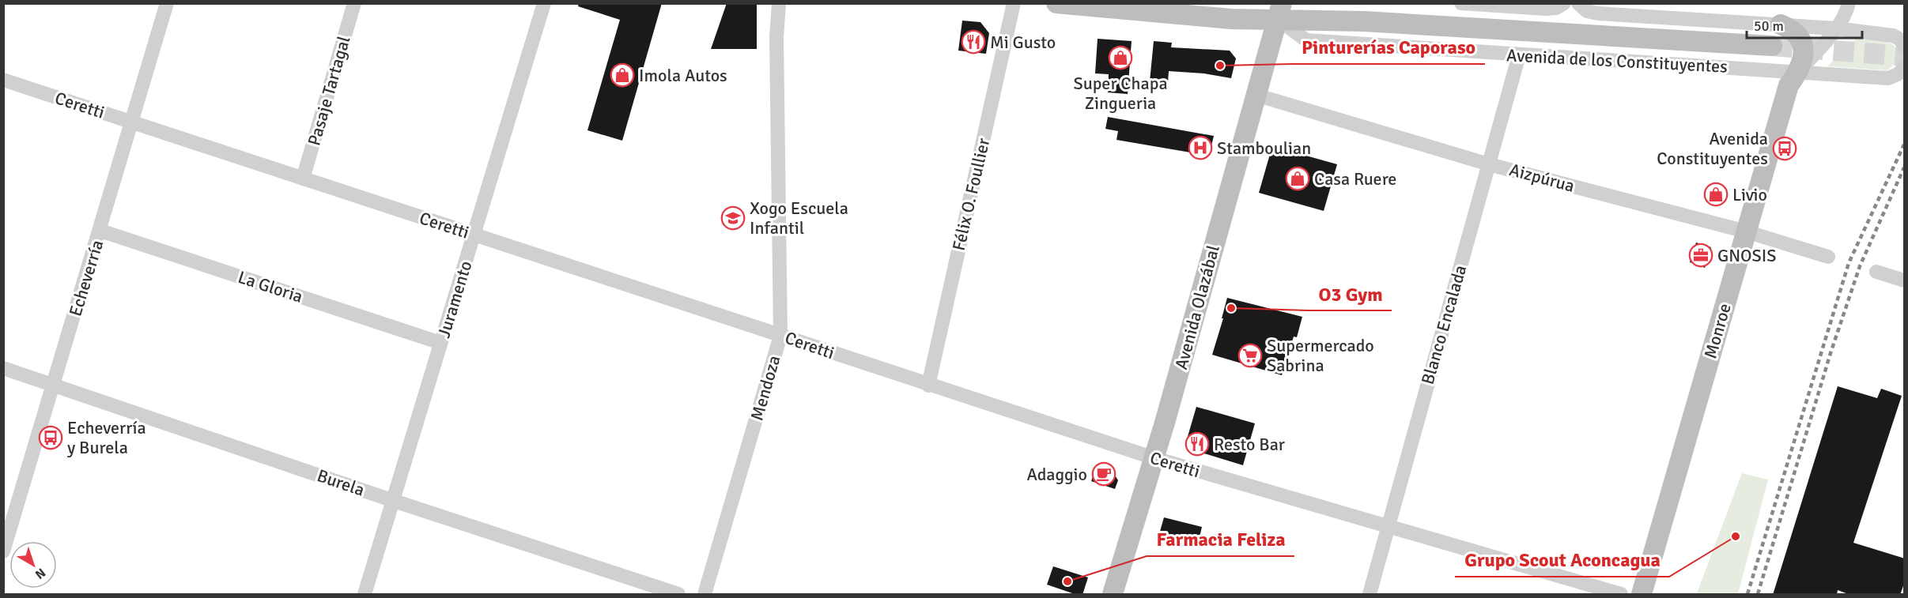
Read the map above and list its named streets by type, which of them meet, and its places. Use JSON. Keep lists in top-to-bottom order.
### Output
{
  "streets": {
    "main road": ["Avenida de los Constituyentes", "Avenida Olazábal", "Monroe"],
    "street": [
      "Pasaje Tartagal",
      "Ceretti",
      "Aizpúrua",
      "Félix O. Foullier",
      "Echeverría",
      "La Gloria",
      "Juramento",
      "Blanco Encalada",
      "Mendoza",
      "Burela"
    ]
  },
  "crossings": [
    ["Avenida de los Constituyentes", "Avenida Olazábal"],
    ["Avenida de los Constituyentes", "Blanco Encalada"],
    ["Avenida de los Constituyentes", "Monroe"],
    ["Pasaje Tartagal", "Ceretti"],
    ["Ceretti", "Félix O. Foullier"],
    ["Ceretti", "Echeverría"],
    ["Ceretti", "Juramento"],
    ["Ceretti", "Avenida Olazábal"],
    ["Ceretti", "Blanco Encalada"],
    ["Ceretti", "Mendoza"],
    ["Aizpúrua", "Avenida Olazábal"],
    ["Aizpúrua", "Blanco Encalada"],
    ["Aizpúrua", "Monroe"],
    ["Echeverría", "La Gloria"],
    ["Echeverría", "Burela"],
    ["La Gloria", "Juramento"],
    ["Juramento", "Burela"]
  ],
  "places": {
    "restaurant": ["Mi Gusto", "Resto Bar"],
    "shop": [
      "Super Chapa Zingueria",
      "Imola Autos",
      "Casa Ruere",
      "Livio"
    ],
    "other": [
      "Pinturerías Caporaso",
      "O3 Gym",
      "Grupo Scout Aconcagua",
      "Farmacia Feliza"
    ],
    "hospital": ["Stamboulian"],
    "bus stop": ["Avenida Constituyentes", "Echeverría y Burela"],
    "school or university": ["Xogo Escuela Infantil"],
    "office": ["GNOSIS"],
    "supermarket": ["Supermercado Sabrina"],
    "cafe": ["Adaggio"]
  },
  "scale_bar": "50 m",
  "north": "bottom right"
}
